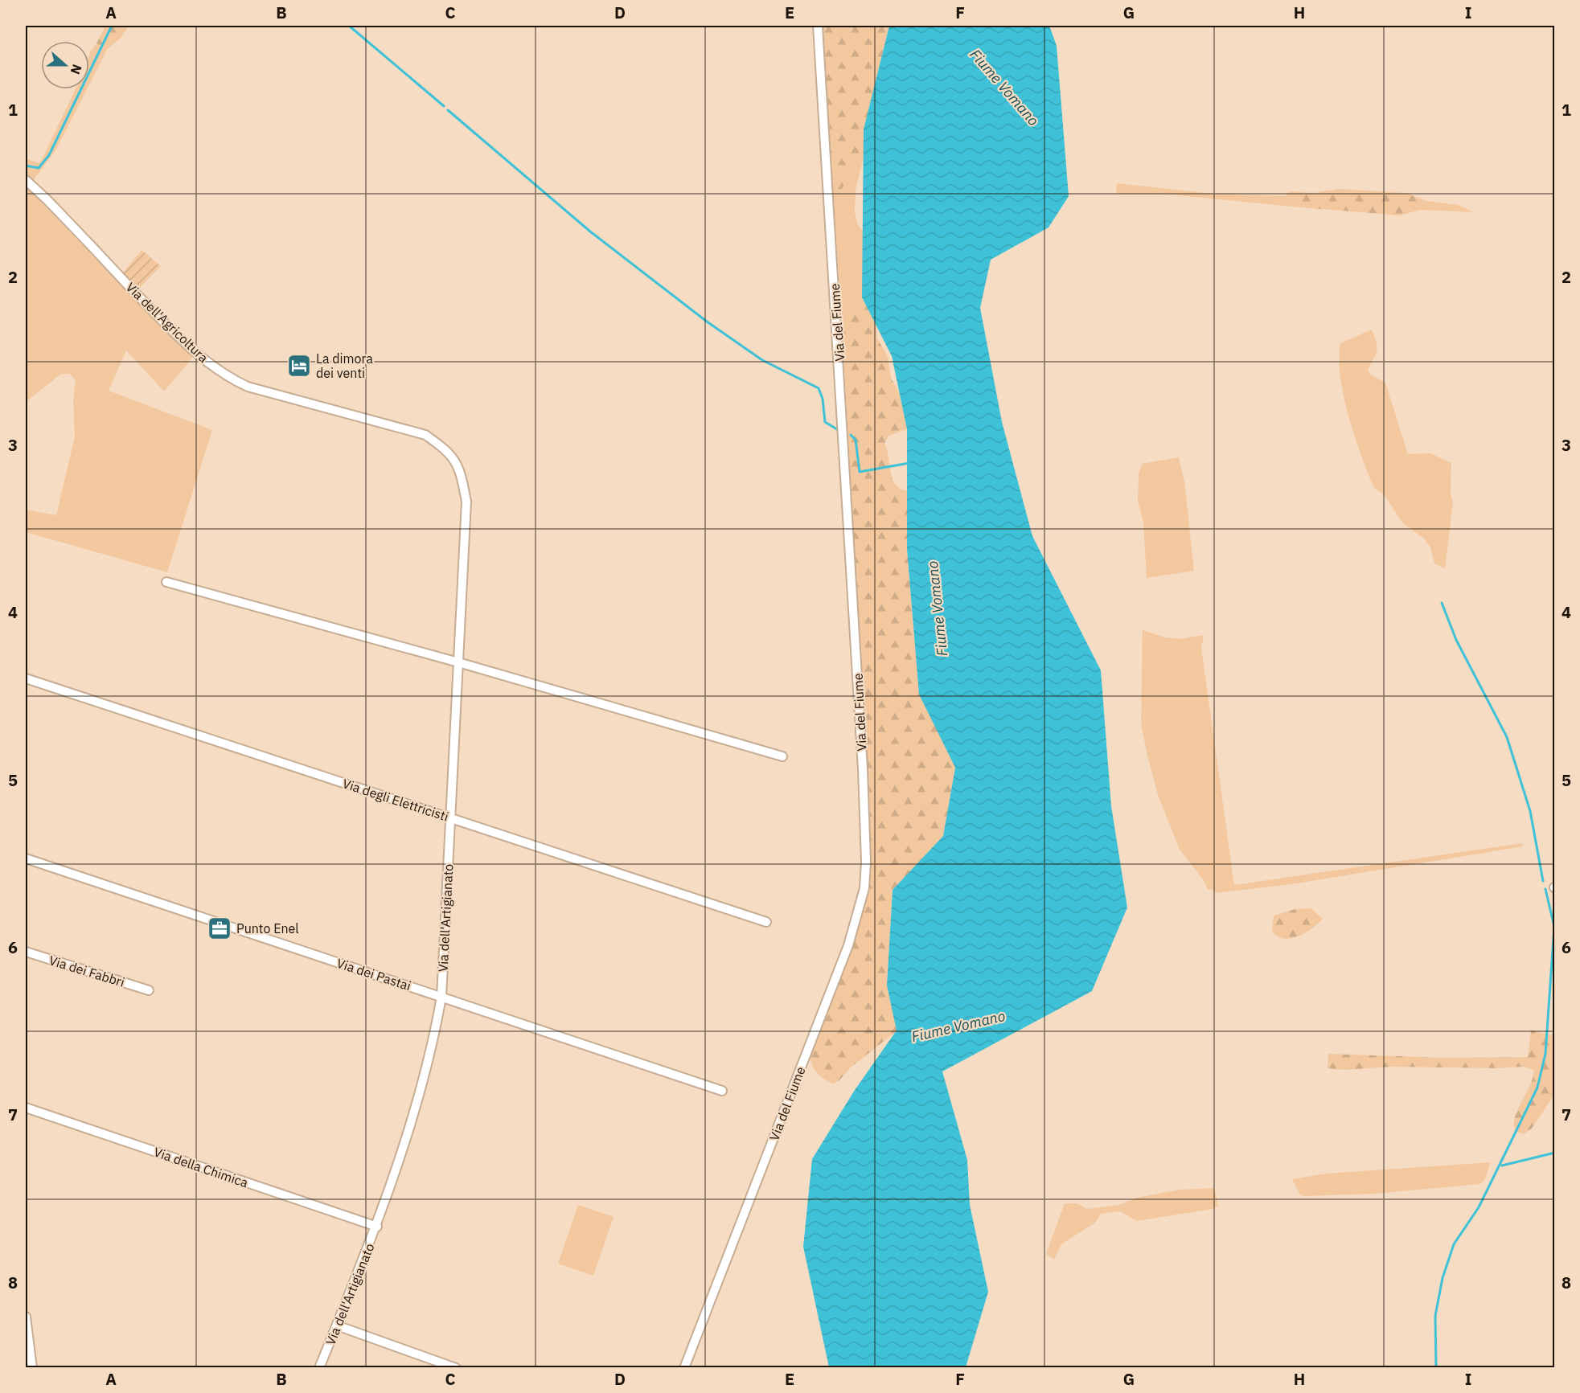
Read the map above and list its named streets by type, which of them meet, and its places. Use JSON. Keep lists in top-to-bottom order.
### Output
{
  "streets": {
    "street": [
      "Via dell'Agricoltura",
      "Via del Fiume",
      "Via degli Elettricisti",
      "Via dell'Artigianato",
      "Via dei Fabbri",
      "Via dei Pastai",
      "Via della Chimica"
    ]
  },
  "crossings": [
    ["Via dell'Agricoltura", "Via dell'Artigianato"],
    ["Via degli Elettricisti", "Via dell'Artigianato"],
    ["Via dell'Artigianato", "Via dei Pastai"],
    ["Via dell'Artigianato", "Via della Chimica"]
  ],
  "water": ["Fiume Vomano"],
  "places": {
    "hotel": ["La dimora dei venti"],
    "office": ["Punto Enel"]
  },
  "north": "right",
  "grid": {
    "columns": [
      "A",
      "B",
      "C",
      "D",
      "E",
      "F",
      "G",
      "H",
      "I"
    ],
    "rows": [
      "1",
      "2",
      "3",
      "4",
      "5",
      "6",
      "7",
      "8"
    ]
  }
}
